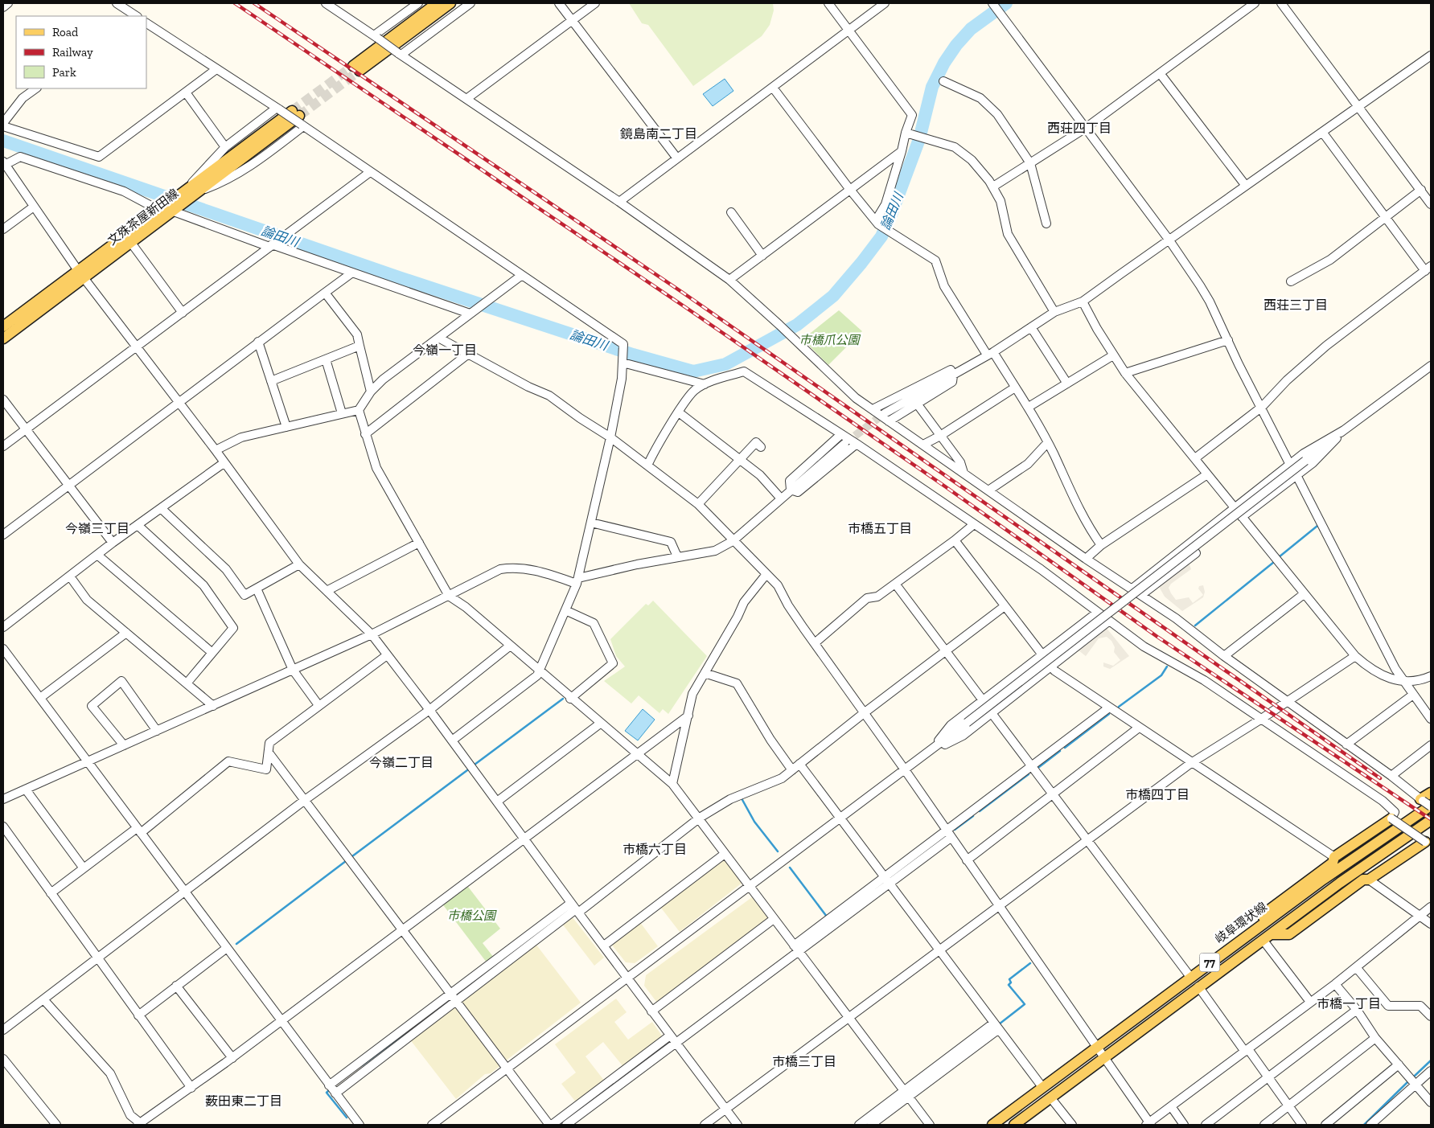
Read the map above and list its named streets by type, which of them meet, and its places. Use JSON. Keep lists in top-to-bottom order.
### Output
{
  "streets": {
    "main road": ["文殊茶屋新田線", "岐阜環状線", "77"]
  },
  "districts": [
    "西荘四丁目",
    "鏡島南二丁目",
    "西荘三丁目",
    "今嶺一丁目",
    "今嶺三丁目",
    "市橋五丁目",
    "今嶺二丁目",
    "市橋四丁目",
    "市橋六丁目",
    "市橋一丁目",
    "市橋三丁目",
    "薮田東二丁目"
  ],
  "water": ["論田川"],
  "parks": ["市橋爪公園", "市橋公園"],
  "legend": ["Road", "Railway", "Park"]
}
